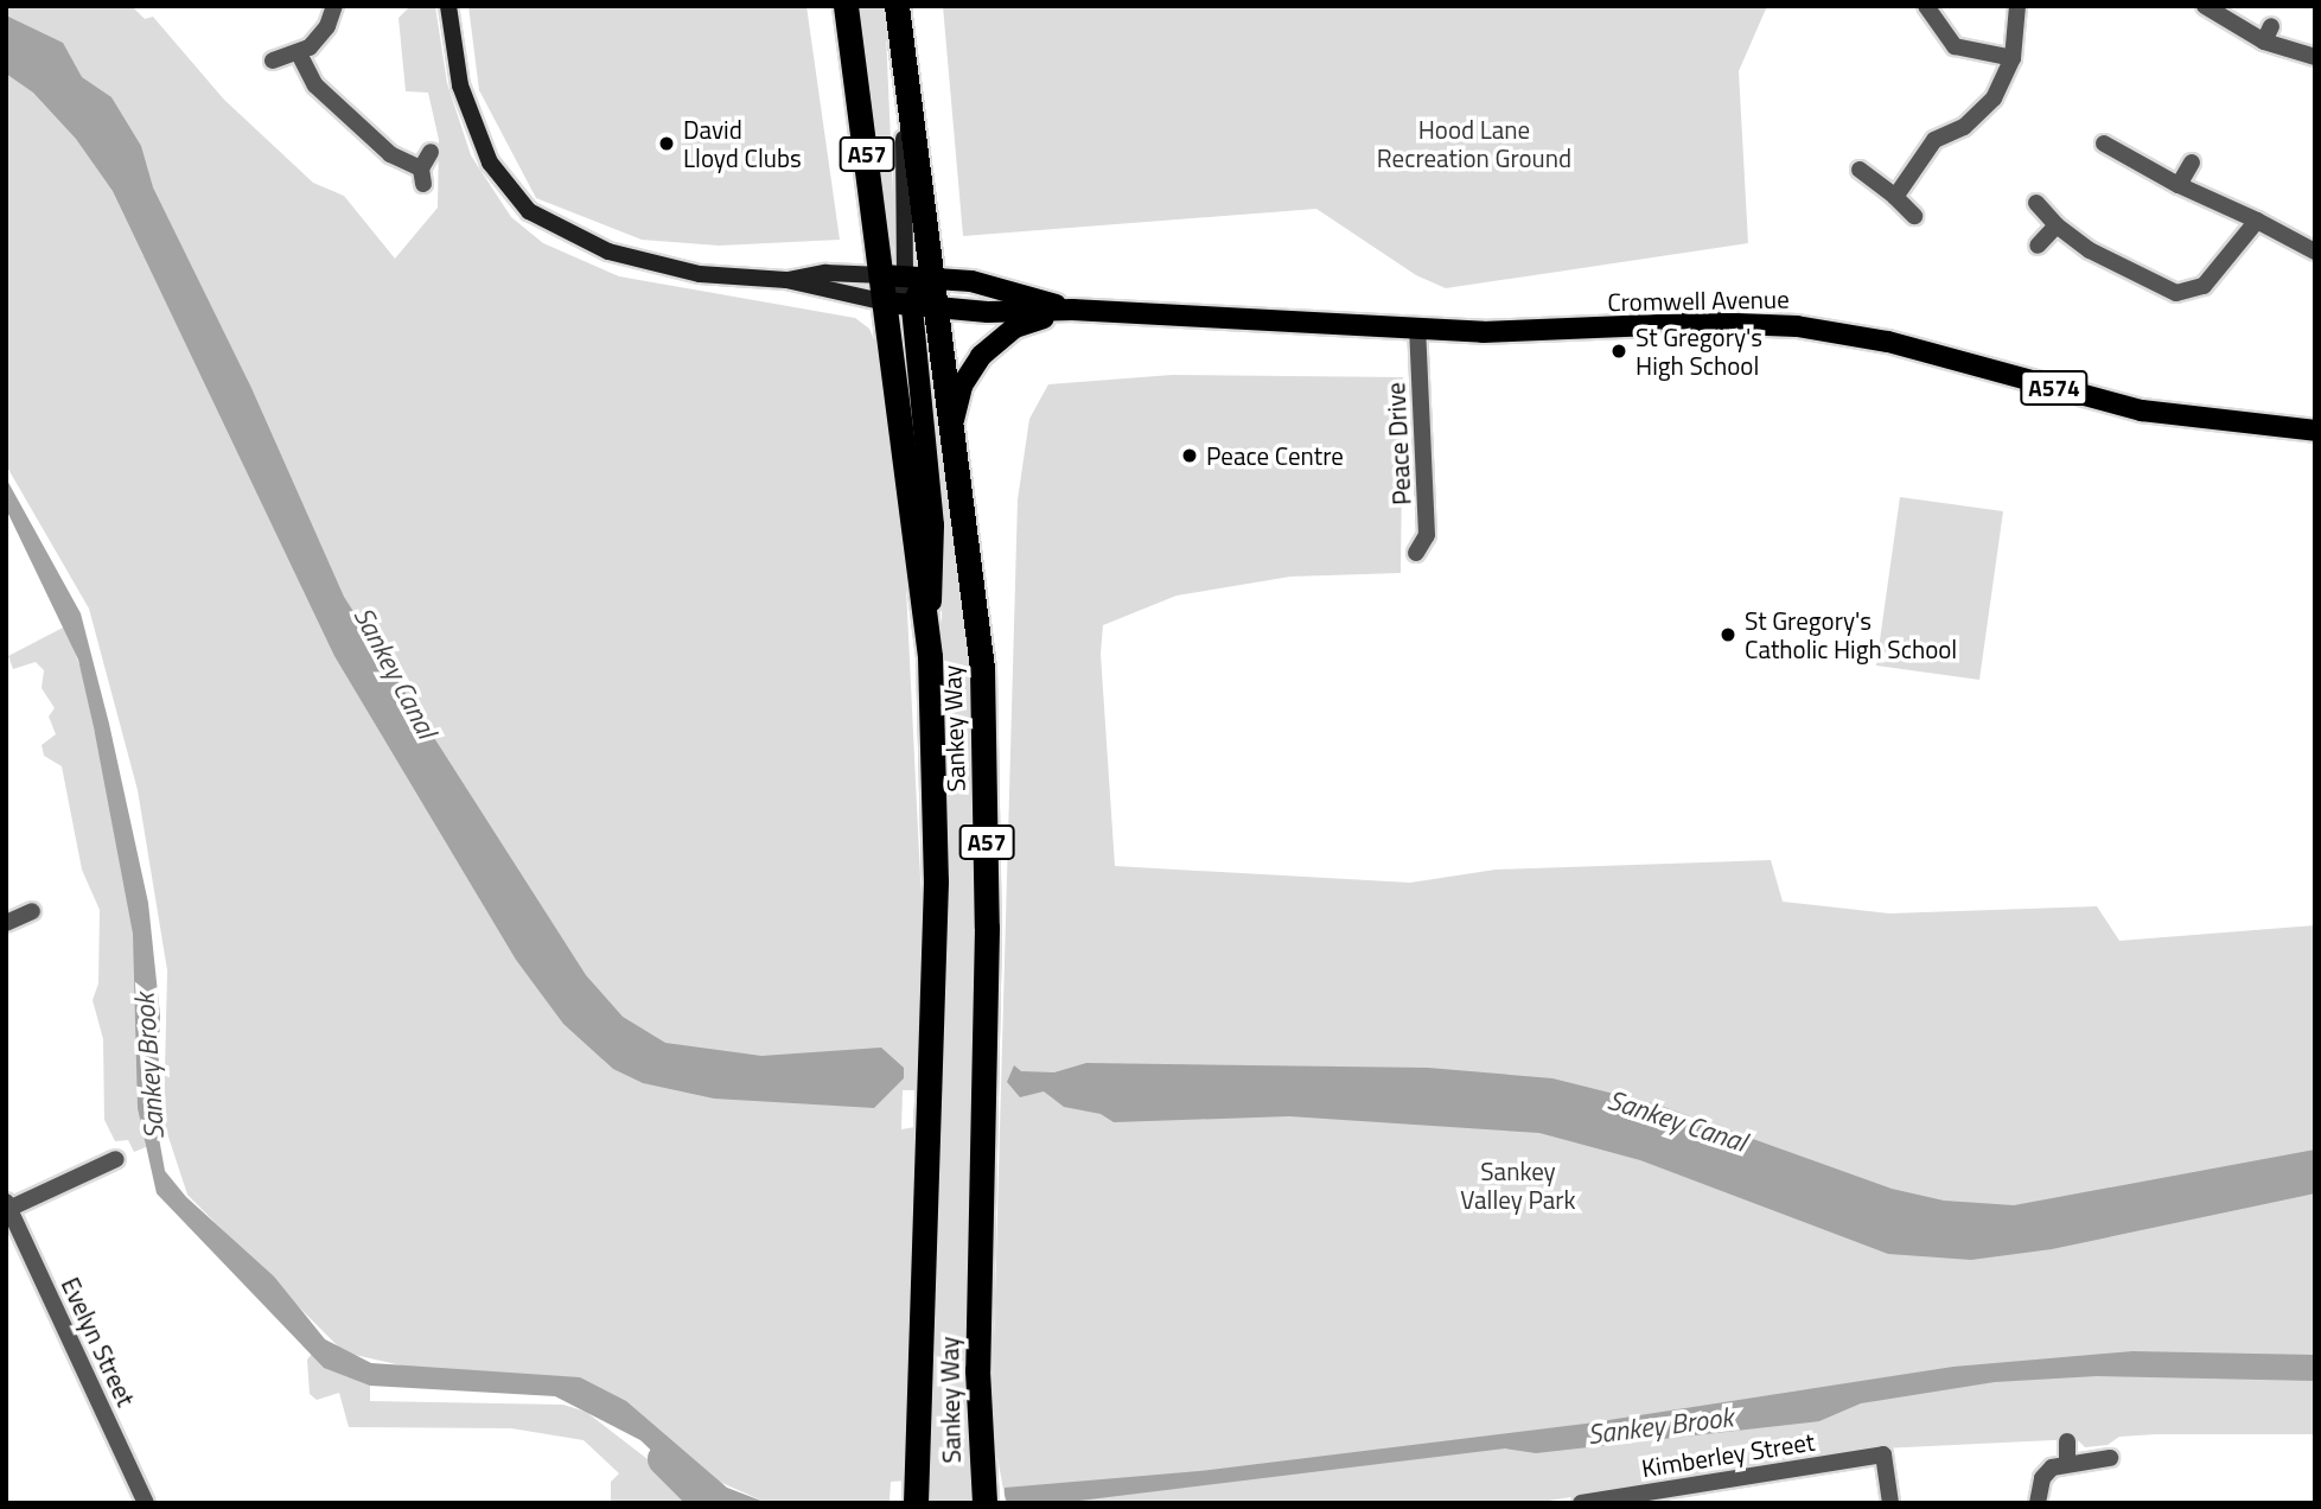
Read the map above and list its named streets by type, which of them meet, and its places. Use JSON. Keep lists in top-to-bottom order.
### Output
{
  "streets": {
    "highway": ["A57", "Sankey Way"],
    "main road": ["Cromwell Avenue", "A574"],
    "street": ["Peace Drive", "Evelyn Street", "Kimberley Street"]
  },
  "crossings": [
    ["A57", "Cromwell Avenue"],
    ["A57", "Sankey Way"],
    ["Cromwell Avenue", "A574"],
    ["Cromwell Avenue", "Peace Drive"],
    ["Cromwell Avenue", "Sankey Way"],
    ["A574", "Sankey Way"]
  ],
  "water": ["Sankey Canal", "Sankey Brook"],
  "parks": ["Hood Lane Recreation Ground", "Sankey Valley Park"],
  "places": [
    "David Lloyd Clubs",
    "St Gregory's High School",
    "Peace Centre",
    "St Gregory's Catholic High School"
  ]
}
